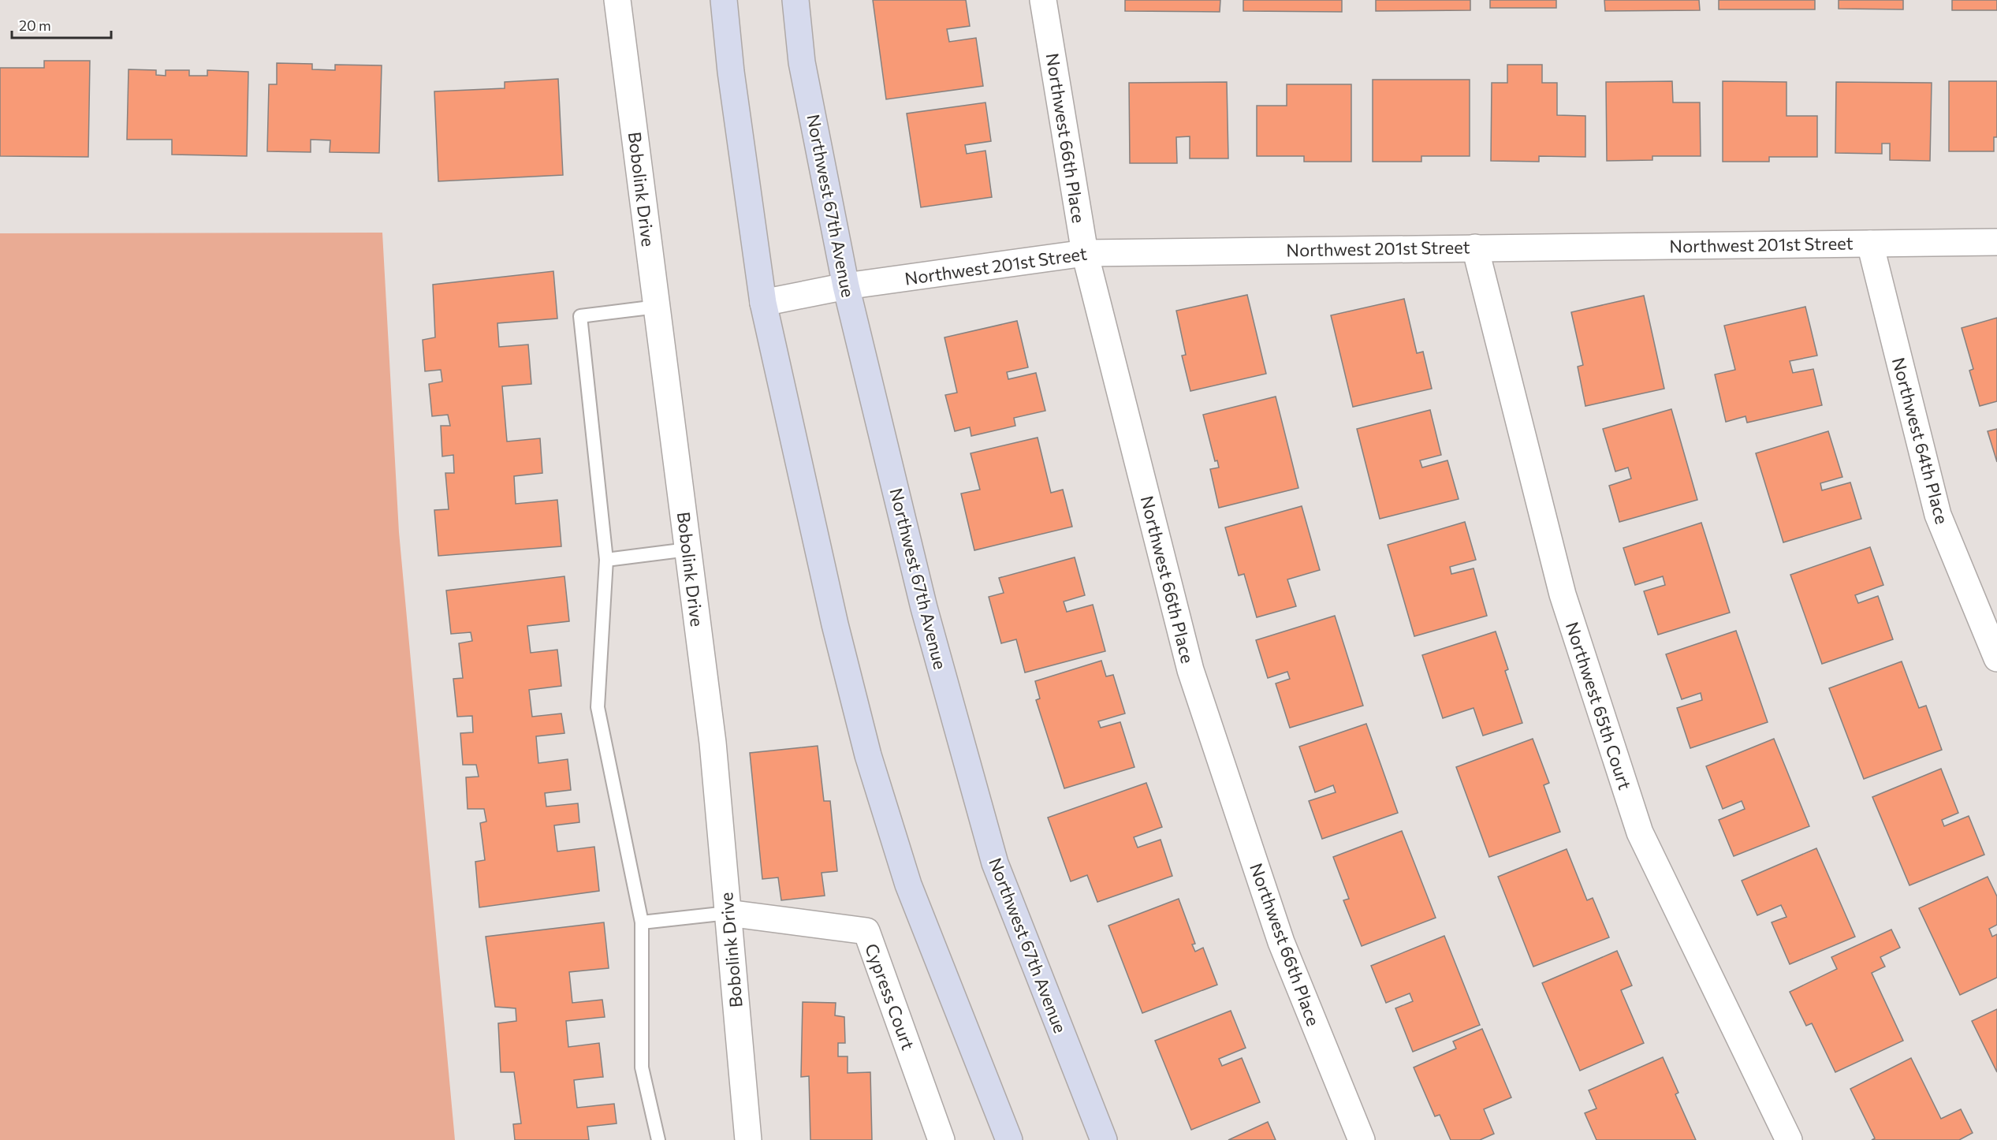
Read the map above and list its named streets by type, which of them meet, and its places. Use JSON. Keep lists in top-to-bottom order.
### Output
{
  "streets": {
    "main road": ["Northwest 67th Avenue"],
    "street": [
      "Northwest 66th Place",
      "Bobolink Drive",
      "Northwest 201st Street",
      "Northwest 64th Place",
      "Northwest 65th Court",
      "Cypress Court"
    ]
  },
  "crossings": [
    ["Northwest 66th Place", "Northwest 201st Street"],
    ["Bobolink Drive", "Cypress Court"],
    ["Northwest 67th Avenue", "Northwest 201st Street"],
    ["Northwest 201st Street", "Northwest 64th Place"],
    ["Northwest 201st Street", "Northwest 65th Court"]
  ],
  "scale_bar": "20 m"
}
